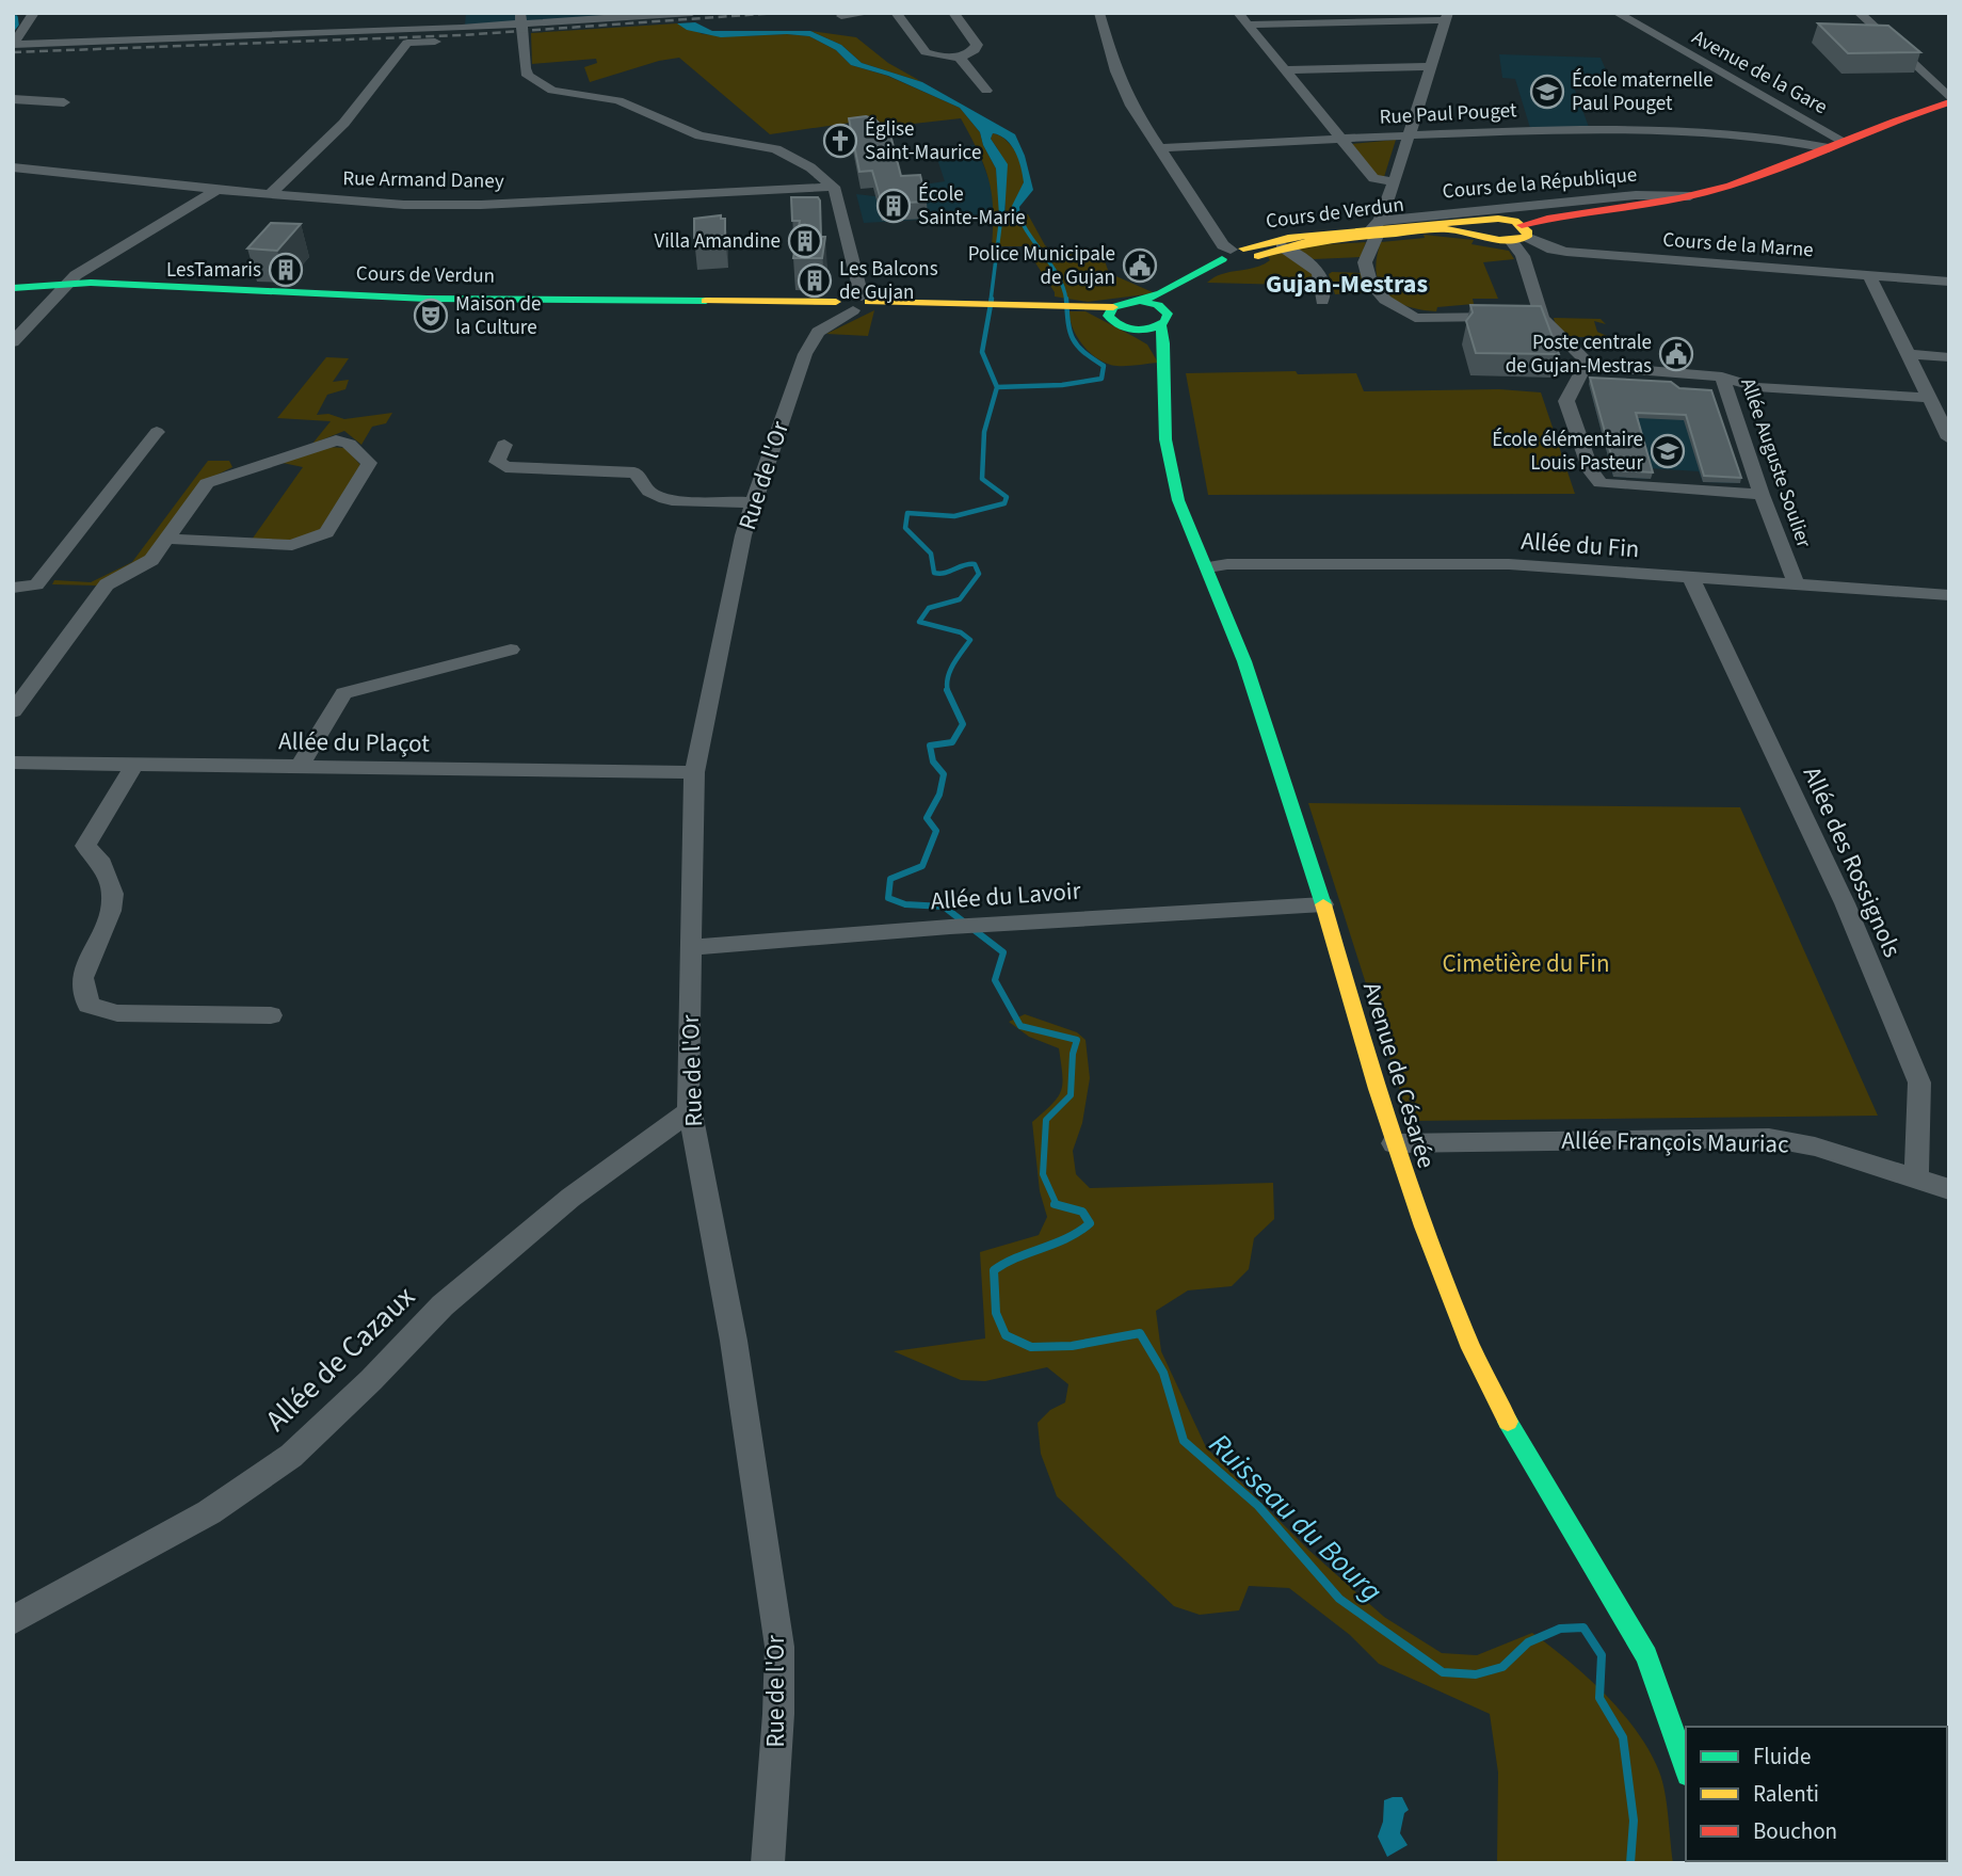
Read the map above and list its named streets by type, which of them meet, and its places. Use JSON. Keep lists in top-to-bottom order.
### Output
{
  "streets": {
    "main road": ["Cours de la République", "Cours de Verdun", "Avenue de Césarée"],
    "street": [
      "Avenue de la Gare",
      "Rue Paul Pouget",
      "Rue Armand Daney",
      "Cours de la Marne",
      "Allée Auguste Soulier",
      "Rue de l'Or",
      "Allée du Fin",
      "Allée du Plaçot",
      "Allée des Rossignols",
      "Allée du Lavoir",
      "Allée François Mauriac",
      "Allée de Cazaux"
    ]
  },
  "crossings": [
    ["Avenue de la Gare", "Rue Paul Pouget"],
    ["Avenue de la Gare", "Cours de la République"],
    ["Rue Paul Pouget", "Cours de la République"],
    ["Cours de la République", "Cours de Verdun"],
    ["Cours de la République", "Cours de la Marne"],
    ["Cours de Verdun", "Rue de l'Or"],
    ["Cours de Verdun", "Avenue de Césarée"],
    ["Allée Auguste Soulier", "Allée du Fin"],
    ["Rue de l'Or", "Allée du Plaçot"],
    ["Rue de l'Or", "Allée du Lavoir"],
    ["Rue de l'Or", "Allée de Cazaux"],
    ["Allée du Fin", "Allée des Rossignols"],
    ["Allée du Fin", "Avenue de Césarée"],
    ["Allée des Rossignols", "Allée François Mauriac"],
    ["Allée du Lavoir", "Avenue de Césarée"],
    ["Avenue de Césarée", "Allée François Mauriac"]
  ],
  "districts": ["Gujan-Mestras"],
  "water": ["Ruisseau du Bourg"],
  "parks": ["Cimetière du Fin"],
  "places": {
    "school or university": ["École maternelle Paul Pouget", "École élémentaire Louis Pasteur"],
    "church": ["Église Saint-Maurice"],
    "building": [
      "École Sainte-Marie",
      "Villa Amandine",
      "LesTamaris",
      "Les Balcons de Gujan"
    ],
    "public building": ["Police Municipale de Gujan", "Poste centrale de Gujan-Mestras"],
    "theatre": ["Maison de la Culture"]
  },
  "legend": ["Fluide", "Ralenti", "Bouchon"]
}
